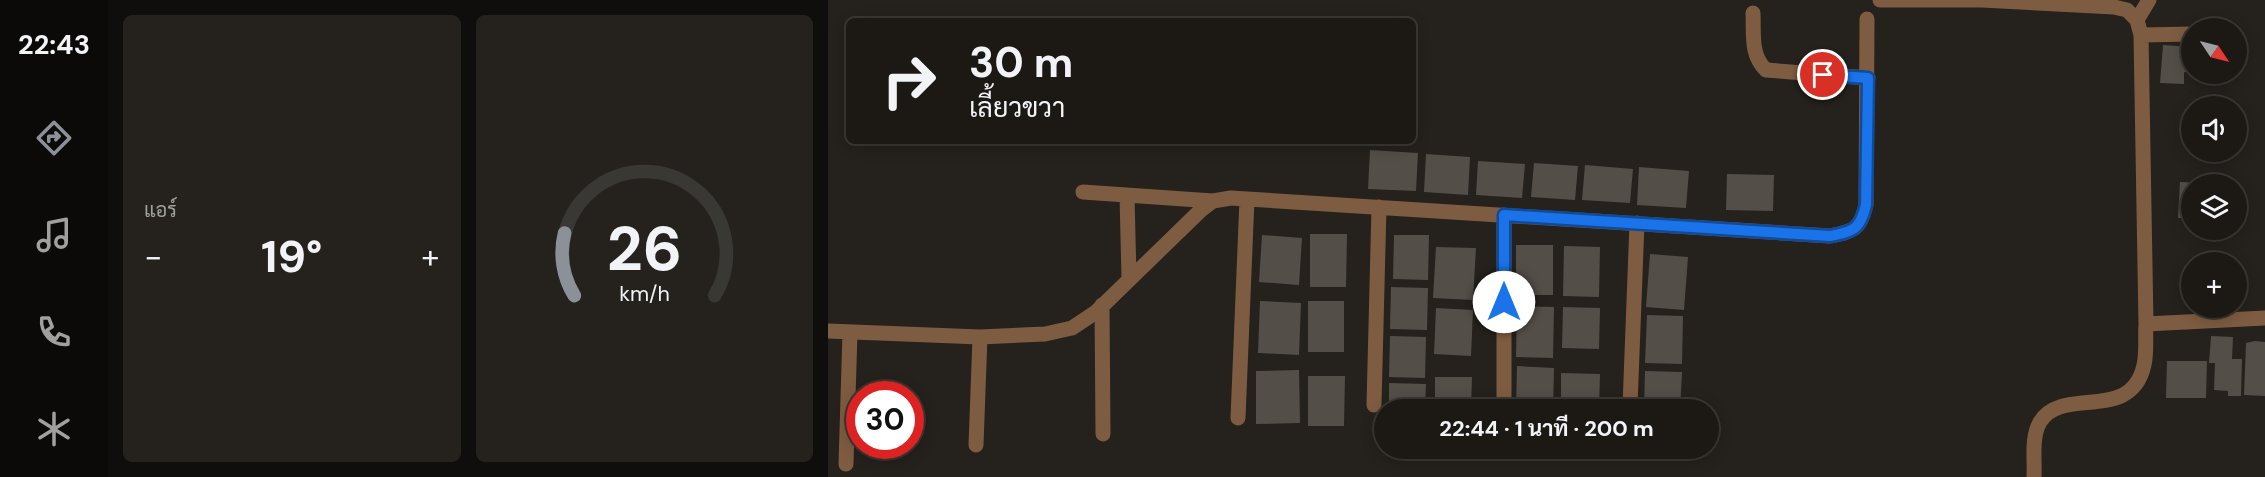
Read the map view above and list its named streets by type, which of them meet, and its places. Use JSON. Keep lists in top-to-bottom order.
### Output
{
  "north": "bottom right",
  "page": {
    "tabs": "22:43",
    "tile": "แอร์",
    "map_buttons": "+",
    "turn": ["30 m", "เลี้ยวขวา"],
    "heat": ["−", "19°", "+"],
    "limit": "30",
    "trip": "22:44 · 1 นาที · 200 m",
    "gauge": ["26", "km/h"]
  }
}
